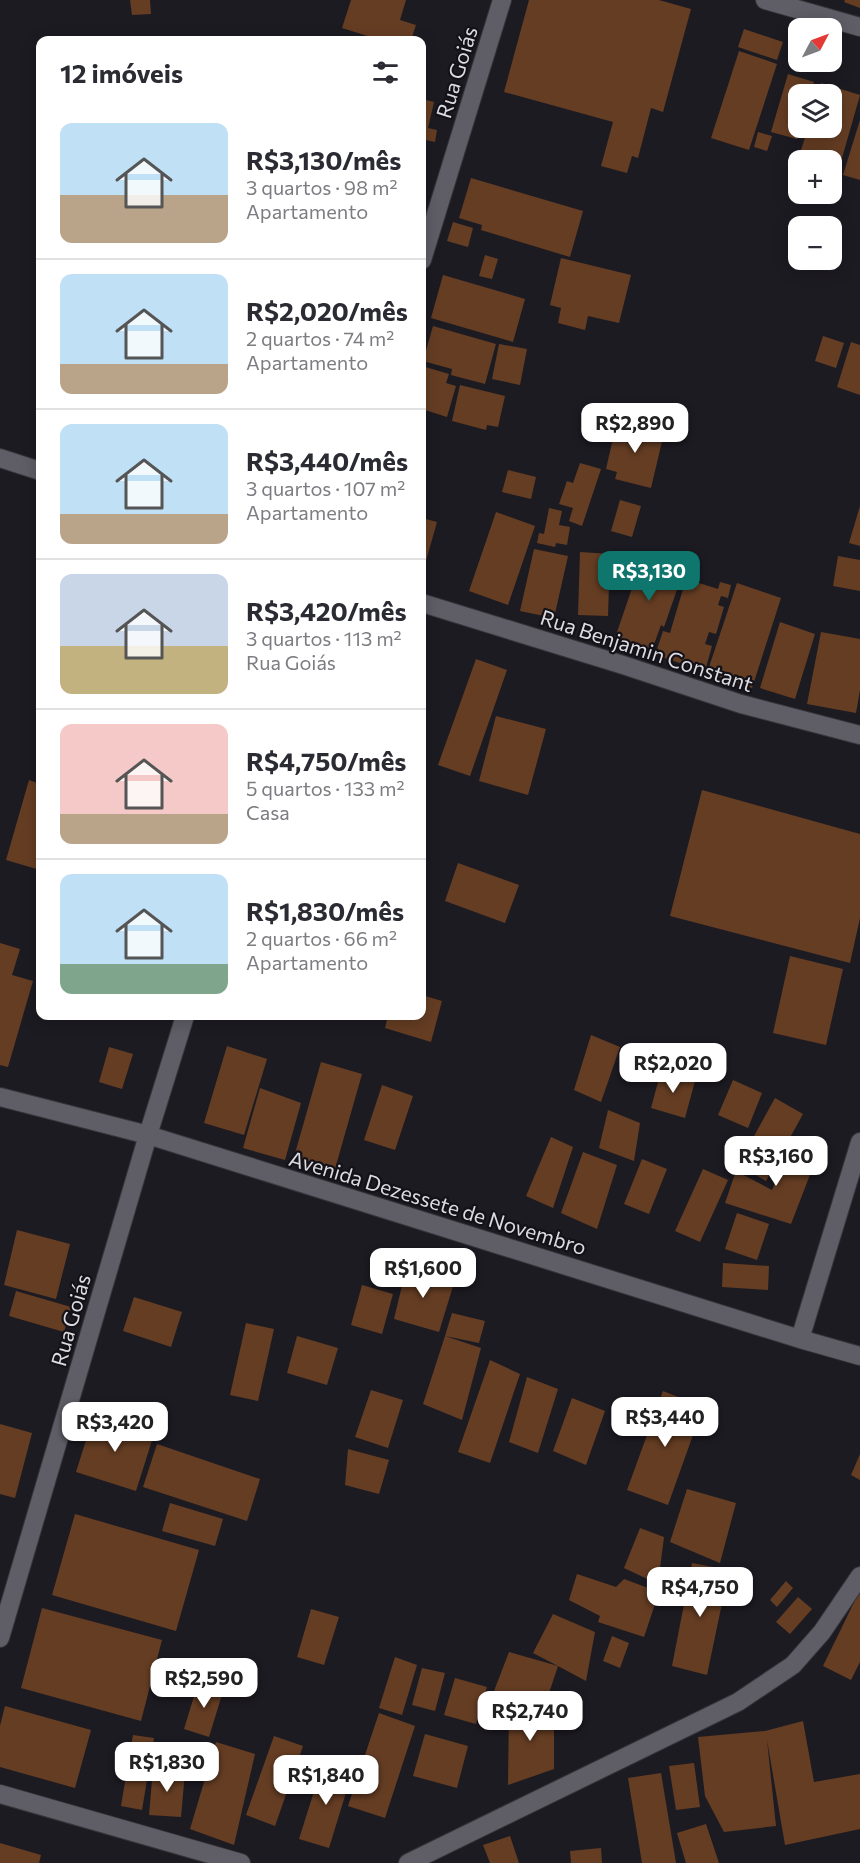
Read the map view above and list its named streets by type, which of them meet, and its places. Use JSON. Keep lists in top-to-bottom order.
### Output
{
  "streets": {
    "street": ["Rua Goiás", "Rua Benjamin Constant", "Avenida Dezessete de Novembro"]
  },
  "crossings": [
    ["Rua Goiás", "Avenida Dezessete de Novembro"]
  ],
  "north": "top right",
  "page": {
    "map_buttons": ["+", "−"],
    "heading": "12 imóveis",
    "list": [
      {
        "name": "R$3,130/mês",
        "note": "3 quartos · 98 m² · Apartamento"
      },
      {
        "name": "R$2,020/mês",
        "note": "2 quartos · 74 m² · Apartamento"
      },
      {
        "name": "R$3,440/mês",
        "note": "3 quartos · 107 m² · Apartamento"
      },
      {
        "name": "R$3,420/mês",
        "note": "3 quartos · 113 m² · Rua Goiás"
      },
      {
        "name": "R$4,750/mês",
        "note": "5 quartos · 133 m² · Casa"
      },
      {
        "name": "R$1,830/mês",
        "note": "2 quartos · 66 m² · Apartamento"
      }
    ],
    "price": [
      "R$2,890",
      "R$3,130",
      "R$2,020",
      "R$3,160",
      "R$1,600",
      "R$3,440",
      "R$3,420",
      "R$4,750",
      "R$2,590",
      "R$2,740",
      "R$1,830",
      "R$1,840"
    ]
  }
}
